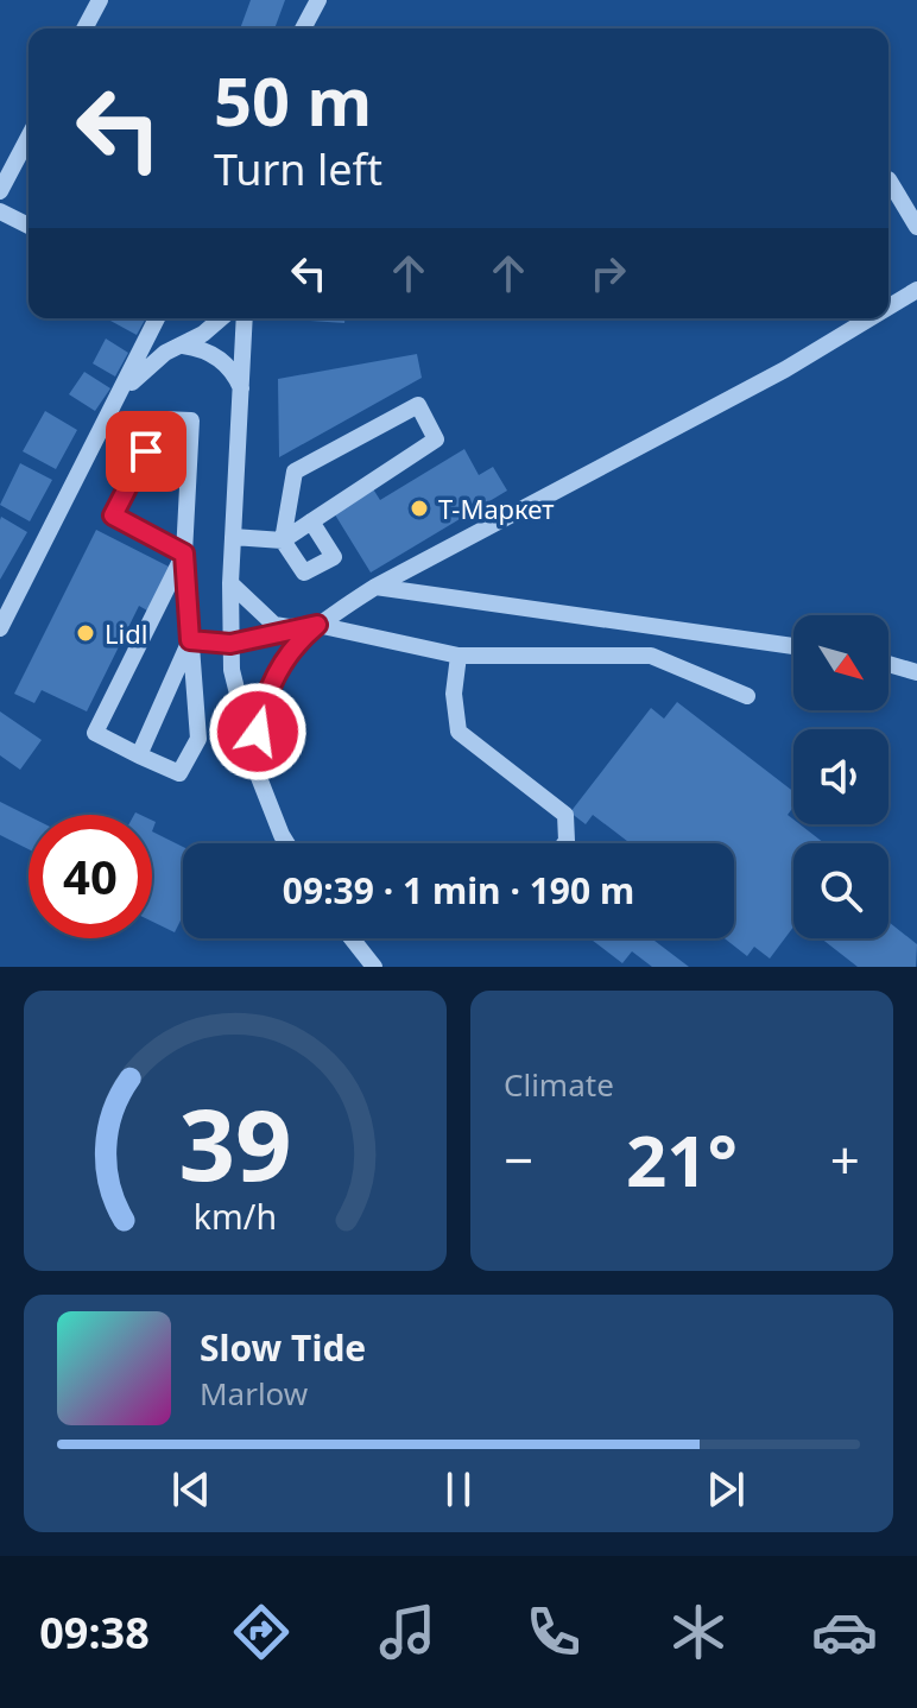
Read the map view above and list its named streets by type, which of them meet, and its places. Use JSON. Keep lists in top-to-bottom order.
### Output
{
  "places": ["Т-Маркет", "Lidl"],
  "north": "bottom right",
  "page": {
    "turn": ["50 m", "Turn left"],
    "limit": "40",
    "trip": "09:39 · 1 min · 190 m",
    "tile": "Climate",
    "heat": ["−", "21°", "+"],
    "song": ["Slow Tide", "Marlow"],
    "tabs": "09:38",
    "gauge": ["39", "km/h"]
  }
}
